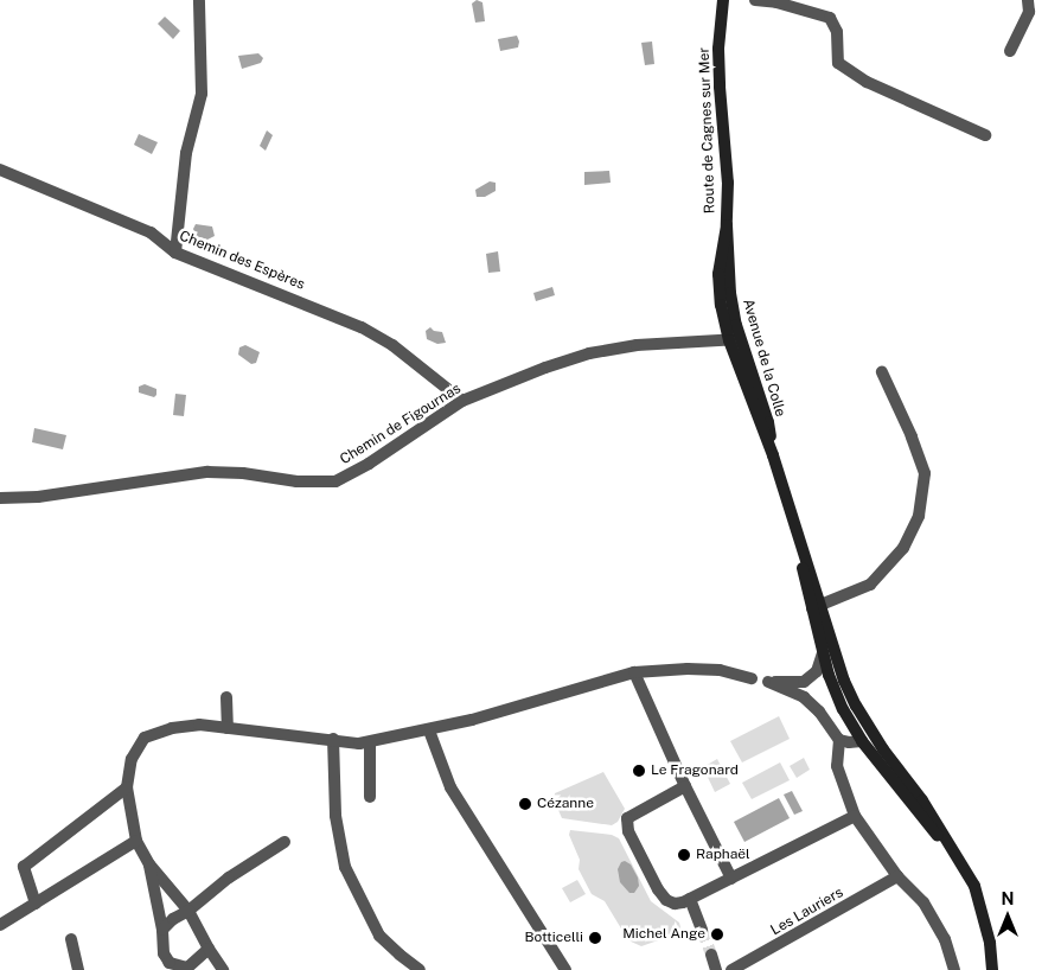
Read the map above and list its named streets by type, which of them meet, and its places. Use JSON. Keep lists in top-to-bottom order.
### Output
{
  "streets": {
    "main road": ["Route de Cagnes sur Mer", "Avenue de la Colle"],
    "street": ["Chemin des Espères", "Chemin de Figournas", "Les Lauriers"]
  },
  "crossings": [
    ["Route de Cagnes sur Mer", "Avenue de la Colle"],
    ["Chemin des Espères", "Chemin de Figournas"],
    ["Avenue de la Colle", "Chemin de Figournas"]
  ],
  "places": [
    "Le Fragonard",
    "Cézanne",
    "Raphaël",
    "Michel Ange",
    "Botticelli"
  ],
  "north": "top"
}
